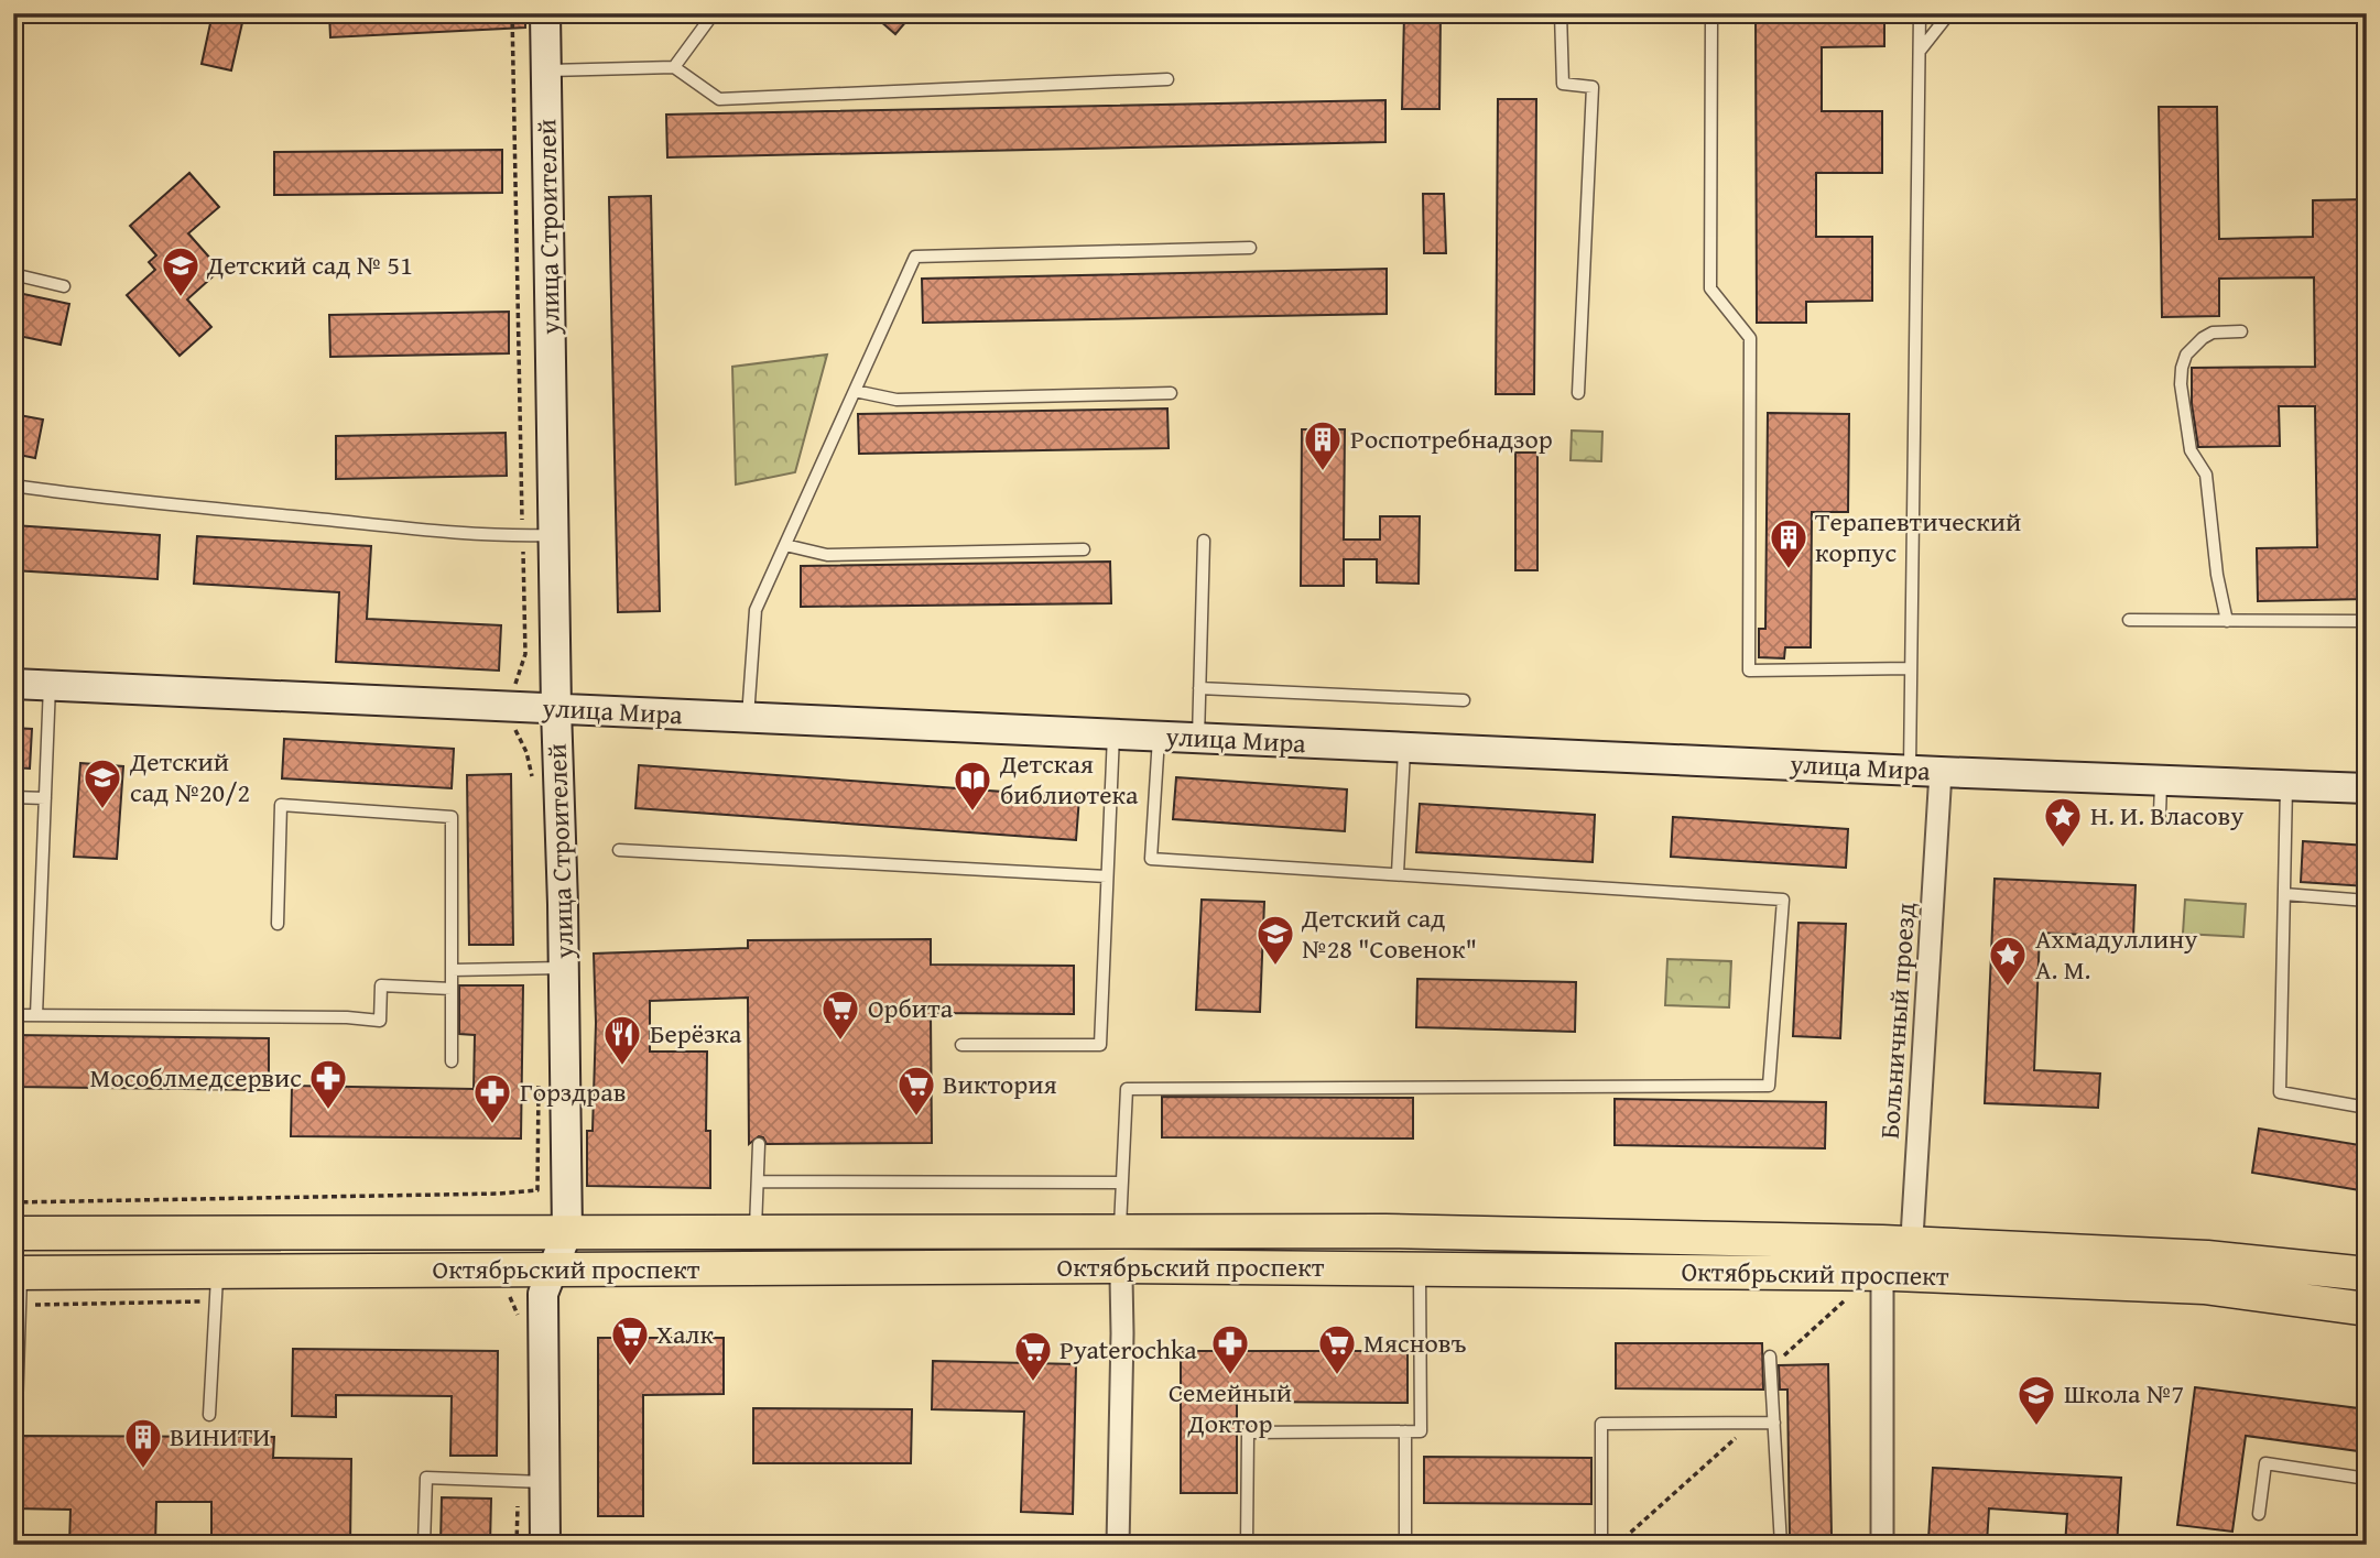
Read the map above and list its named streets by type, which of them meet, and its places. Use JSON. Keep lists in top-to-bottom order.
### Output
{
  "streets": {
    "main road": ["Октябрьский проспект"],
    "street": ["улица Строителей", "улица Мира", "Больничный проезд"]
  },
  "crossings": [
    ["улица Строителей", "улица Мира"],
    ["улица Строителей", "Октябрьский проспект"],
    ["улица Мира", "Больничный проезд"],
    ["Больничный проезд", "Октябрьский проспект"]
  ],
  "places": {
    "school or university": [
      "Детский сад № 51",
      "Детский сад №20/2",
      "Детский сад №28 \"Совенок\"",
      "Школа №7"
    ],
    "building": ["Роспотребнадзор", "Терапевтический корпус", "ВИНИТИ"],
    "library": ["Детская библиотека"],
    "place": ["Н. И. Власову", "Ахмадуллину А. М."],
    "supermarket": [
      "Орбита",
      "Виктория",
      "Халк",
      "Мясновъ",
      "Pyaterochka"
    ],
    "restaurant": ["Берёзка"],
    "pharmacy": ["Мособлмедсервис", "Горздрав", "Семейный Доктор"]
  }
}
